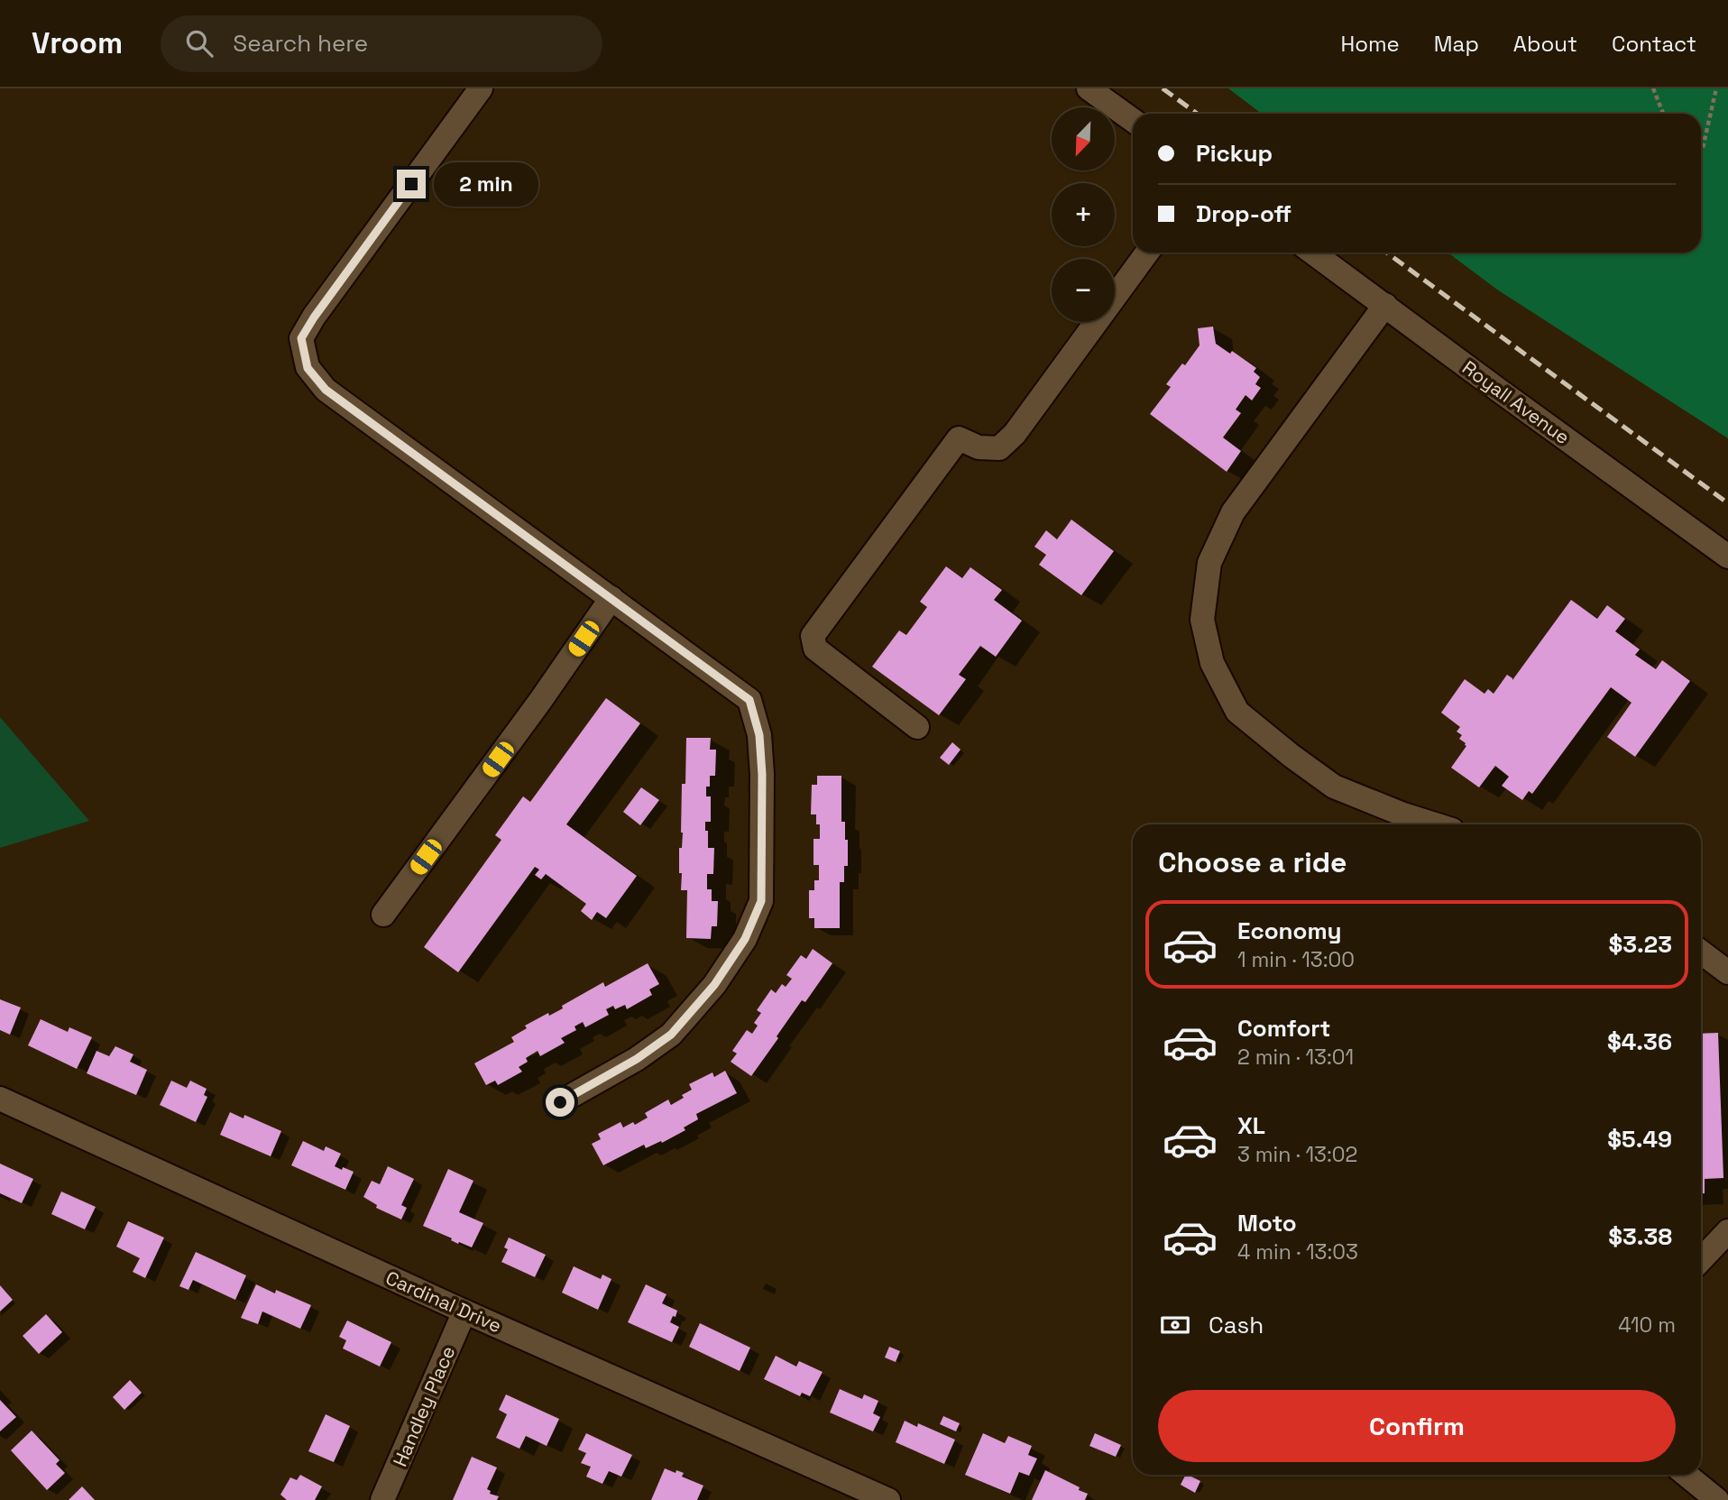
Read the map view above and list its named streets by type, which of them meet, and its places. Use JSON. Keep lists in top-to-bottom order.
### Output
{
  "streets": {
    "street": ["Royall Avenue", "Cardinal Drive", "Handley Place"]
  },
  "crossings": [
    ["Cardinal Drive", "Handley Place"]
  ],
  "north": "bottom left",
  "page": {
    "header": "Vroom",
    "search": "Search here",
    "nav": [
      "Home",
      "Map",
      "About",
      "Contact"
    ],
    "map_buttons": ["+", "−"],
    "banner": ["Pickup", "Drop-off"],
    "bubble": "2 min",
    "heading": "Choose a ride",
    "list": [
      {
        "name": "Economy",
        "note": "1 min · 13:00",
        "value": "$3.23"
      },
      {
        "name": "Comfort",
        "note": "2 min · 13:01",
        "value": "$4.36"
      },
      {
        "name": "XL",
        "note": "3 min · 13:02",
        "value": "$5.49"
      },
      {
        "name": "Moto",
        "note": "4 min · 13:03",
        "value": "$3.38"
      }
    ],
    "pay": ["Cash", "410 m"],
    "buttons": "Confirm"
  }
}
